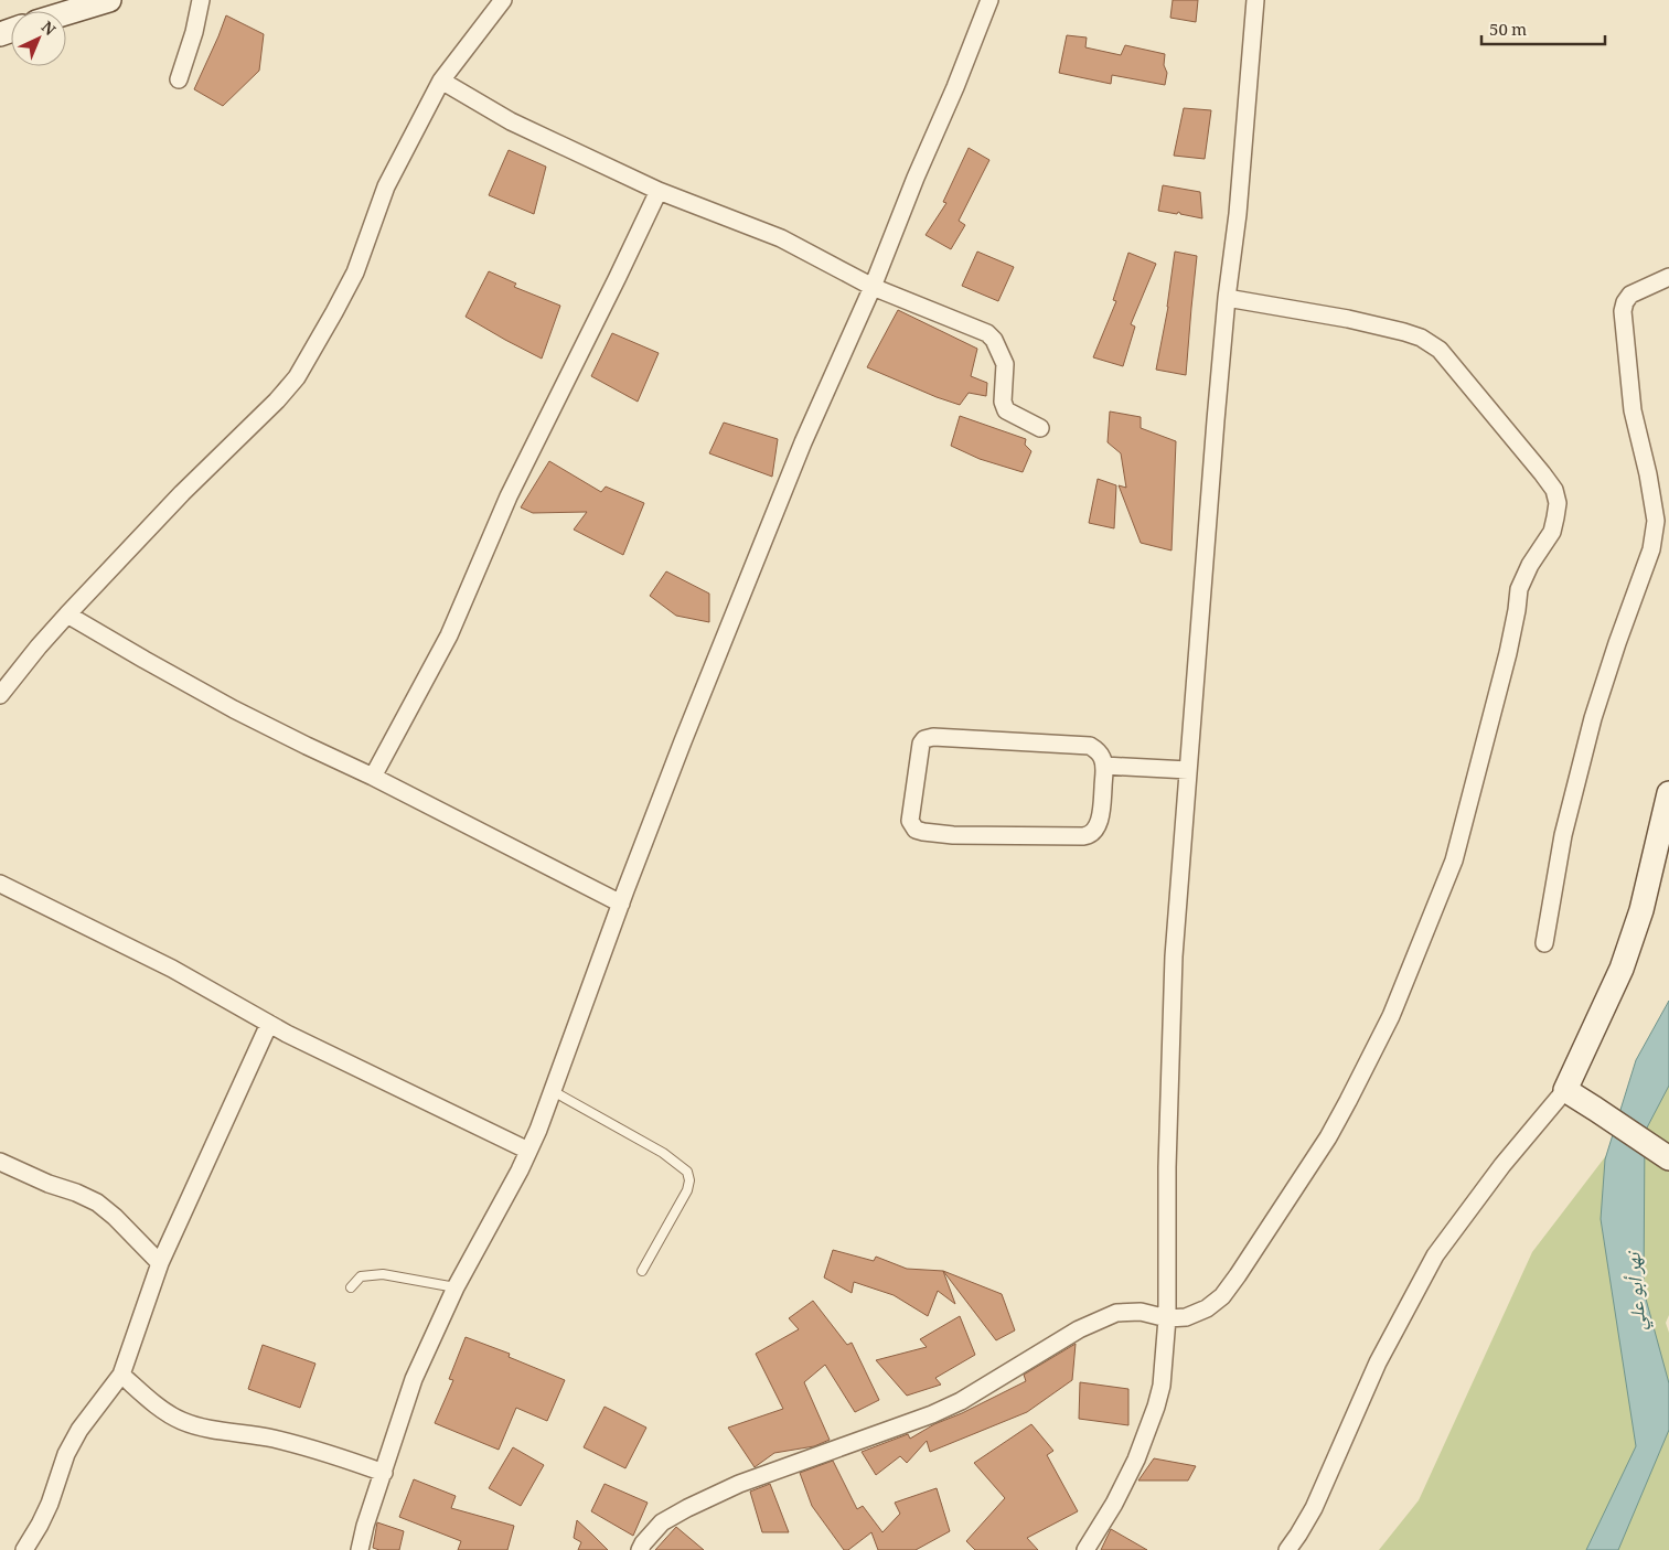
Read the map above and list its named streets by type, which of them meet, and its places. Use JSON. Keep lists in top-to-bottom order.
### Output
{
  "water": ["نهر أبو علي"],
  "scale_bar": "50 m",
  "north": "top right"
}
